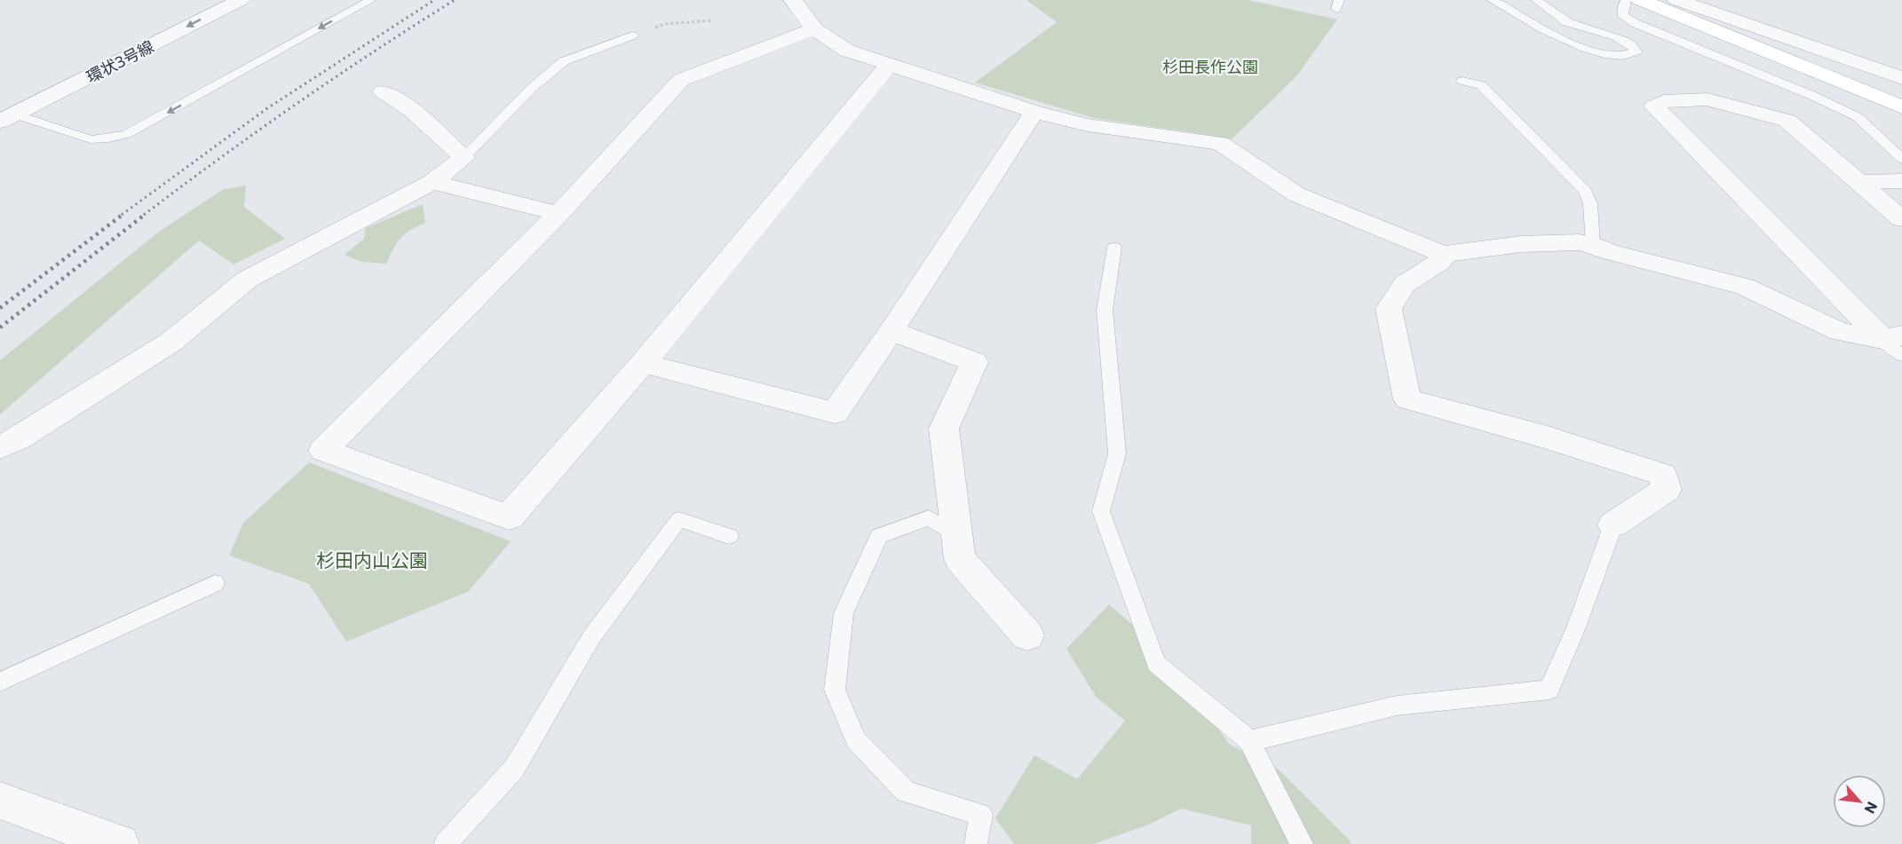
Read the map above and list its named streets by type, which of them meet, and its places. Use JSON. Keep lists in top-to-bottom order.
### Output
{
  "streets": {
    "street": ["環状3号線"]
  },
  "parks": ["杉田長作公園", "杉田内山公園"],
  "north": "bottom right"
}
